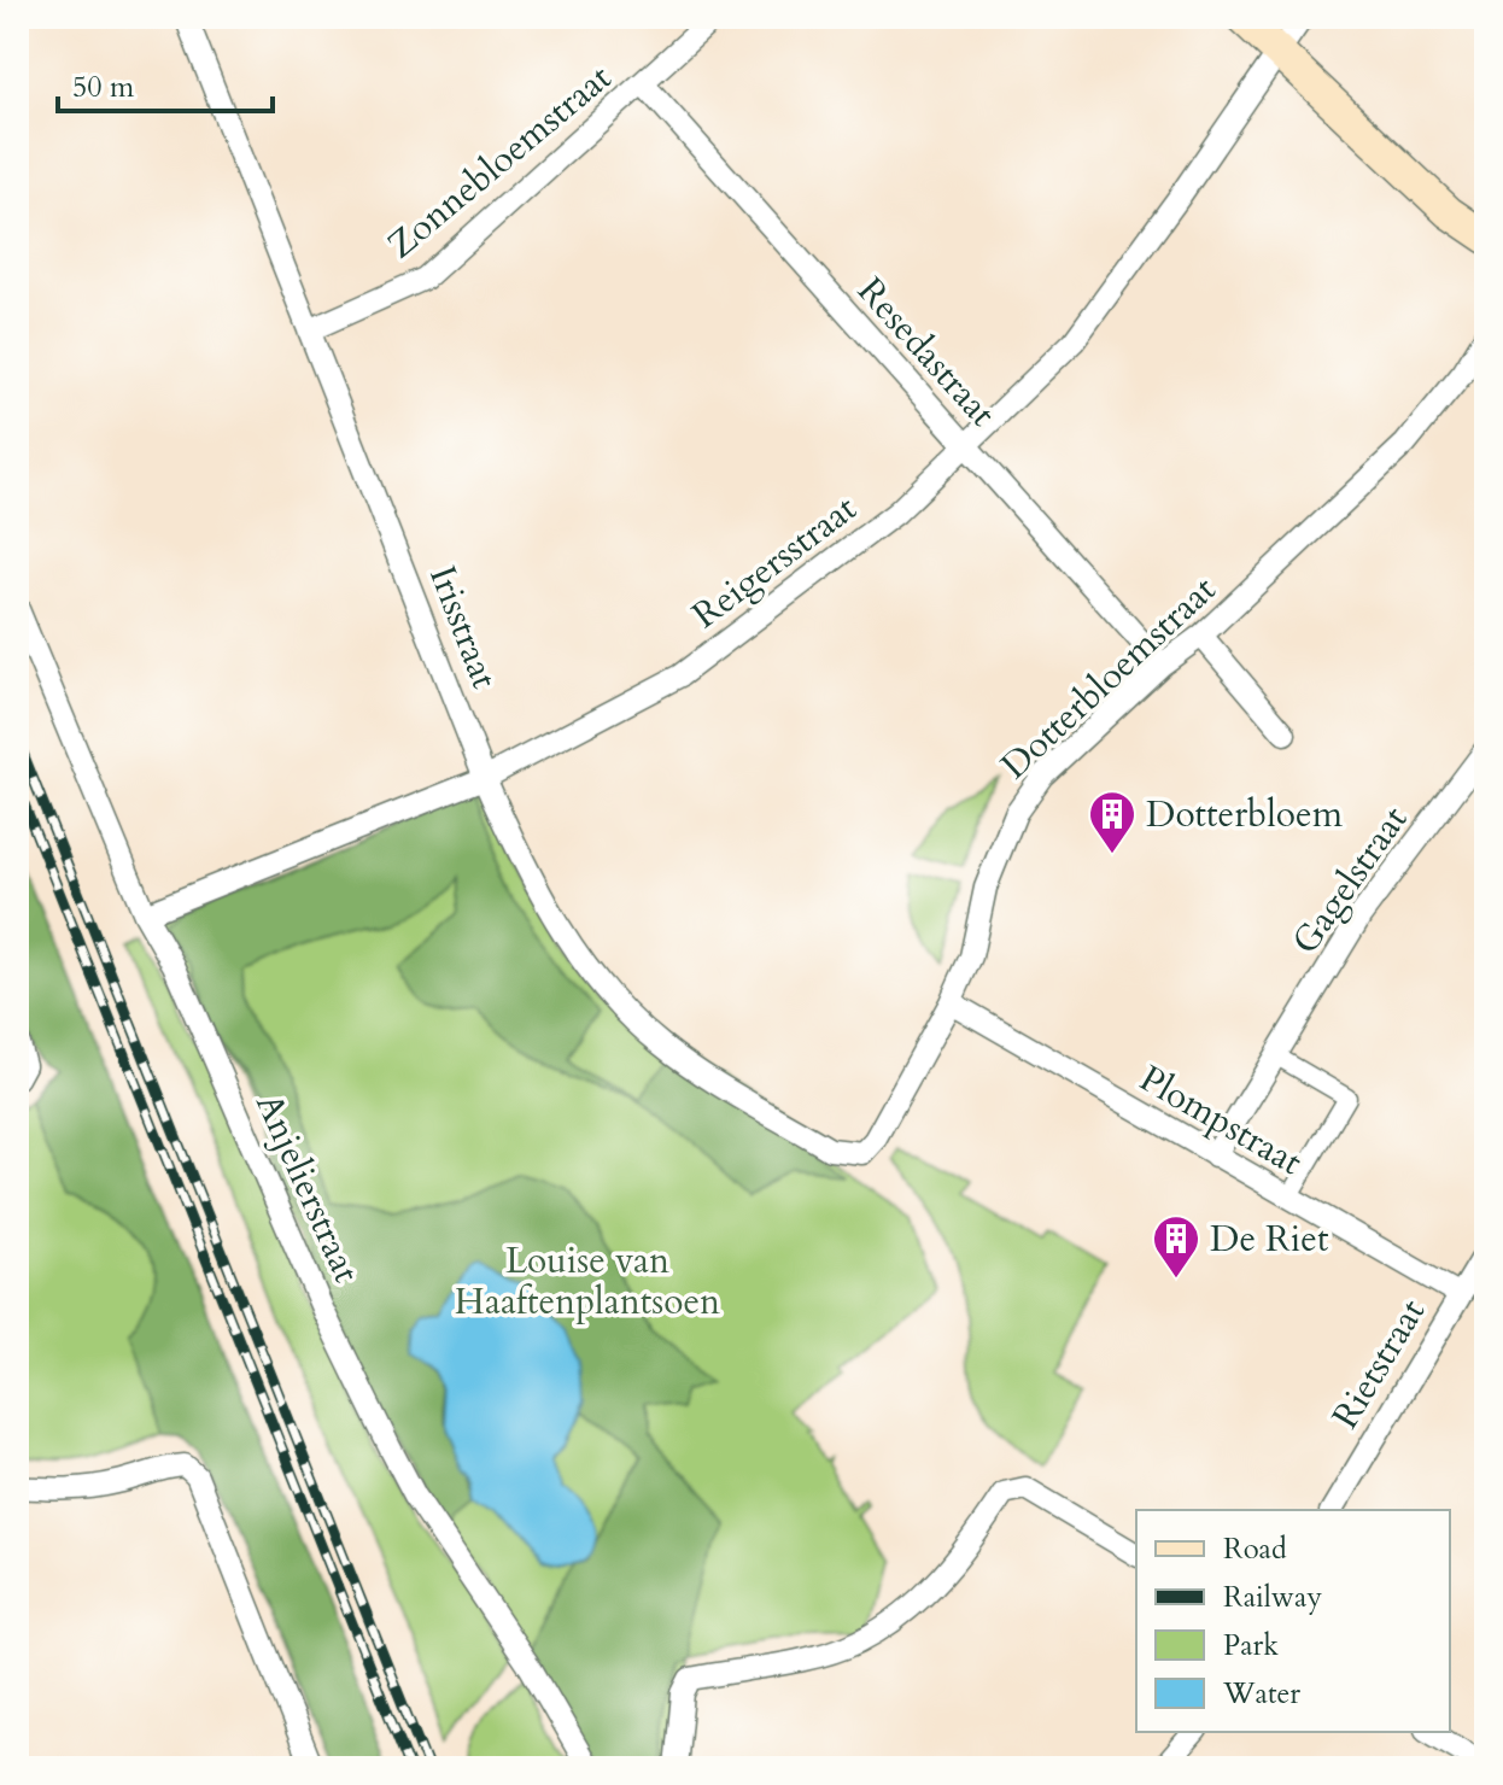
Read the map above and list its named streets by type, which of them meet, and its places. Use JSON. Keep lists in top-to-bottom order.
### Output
{
  "streets": {
    "street": [
      "Zonnebloemstraat",
      "Resedastraat",
      "Reigersstraat",
      "Irisstraat",
      "Dotterbloemstraat",
      "Gagelstraat",
      "Plompstraat",
      "Anjelierstraat",
      "Rietstraat"
    ]
  },
  "crossings": [
    ["Zonnebloemstraat", "Resedastraat"],
    ["Zonnebloemstraat", "Irisstraat"],
    ["Resedastraat", "Reigersstraat"],
    ["Resedastraat", "Dotterbloemstraat"],
    ["Reigersstraat", "Irisstraat"],
    ["Reigersstraat", "Anjelierstraat"],
    ["Irisstraat", "Dotterbloemstraat"],
    ["Dotterbloemstraat", "Plompstraat"],
    ["Gagelstraat", "Plompstraat"],
    ["Plompstraat", "Rietstraat"]
  ],
  "parks": ["Louise van Haaftenplantsoen"],
  "places": {
    "building": ["Dotterbloem", "De Riet"]
  },
  "legend": [
    "Road",
    "Railway",
    "Park",
    "Water"
  ],
  "scale_bar": "50 m"
}
